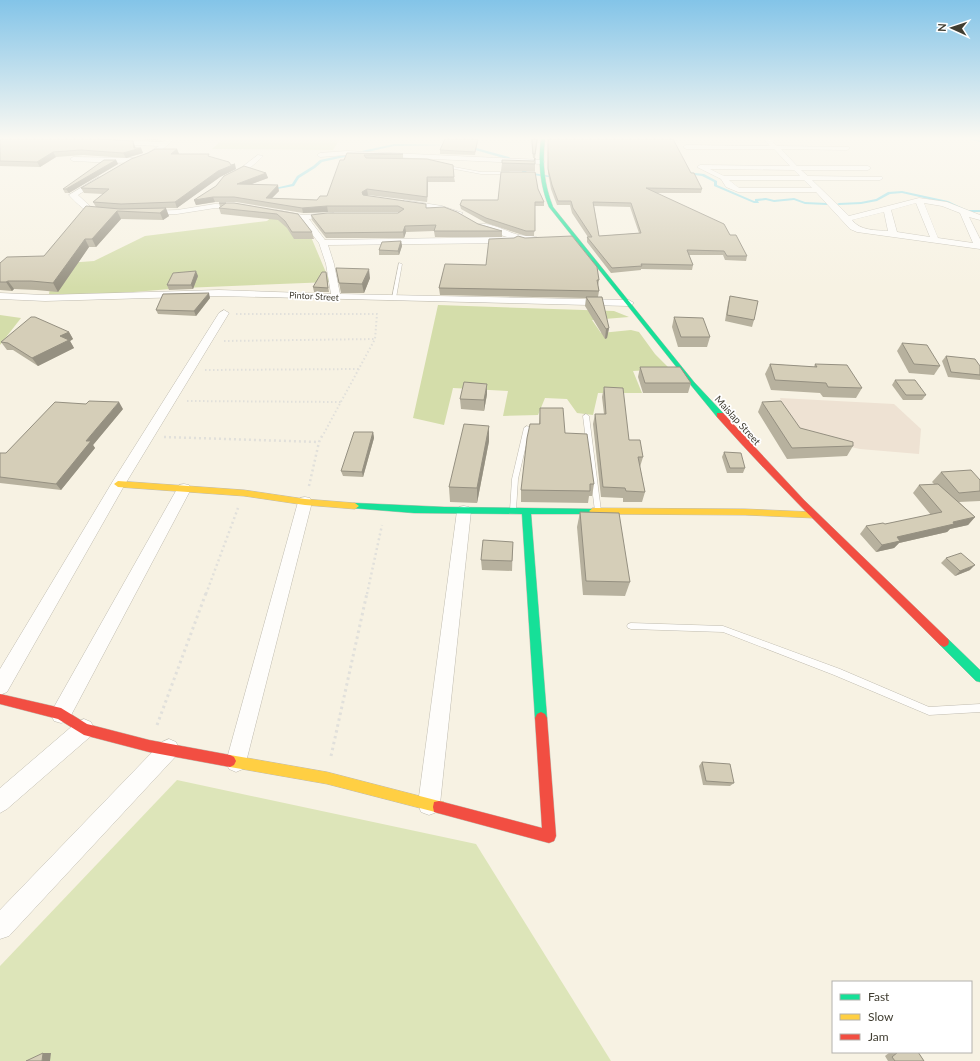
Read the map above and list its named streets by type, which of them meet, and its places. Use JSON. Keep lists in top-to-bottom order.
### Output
{
  "streets": {
    "street": ["Pintor Street", "Maislap Street"]
  },
  "crossings": [
    ["Pintor Street", "Maislap Street"]
  ],
  "legend": ["Fast", "Slow", "Jam"],
  "north": "left"
}
